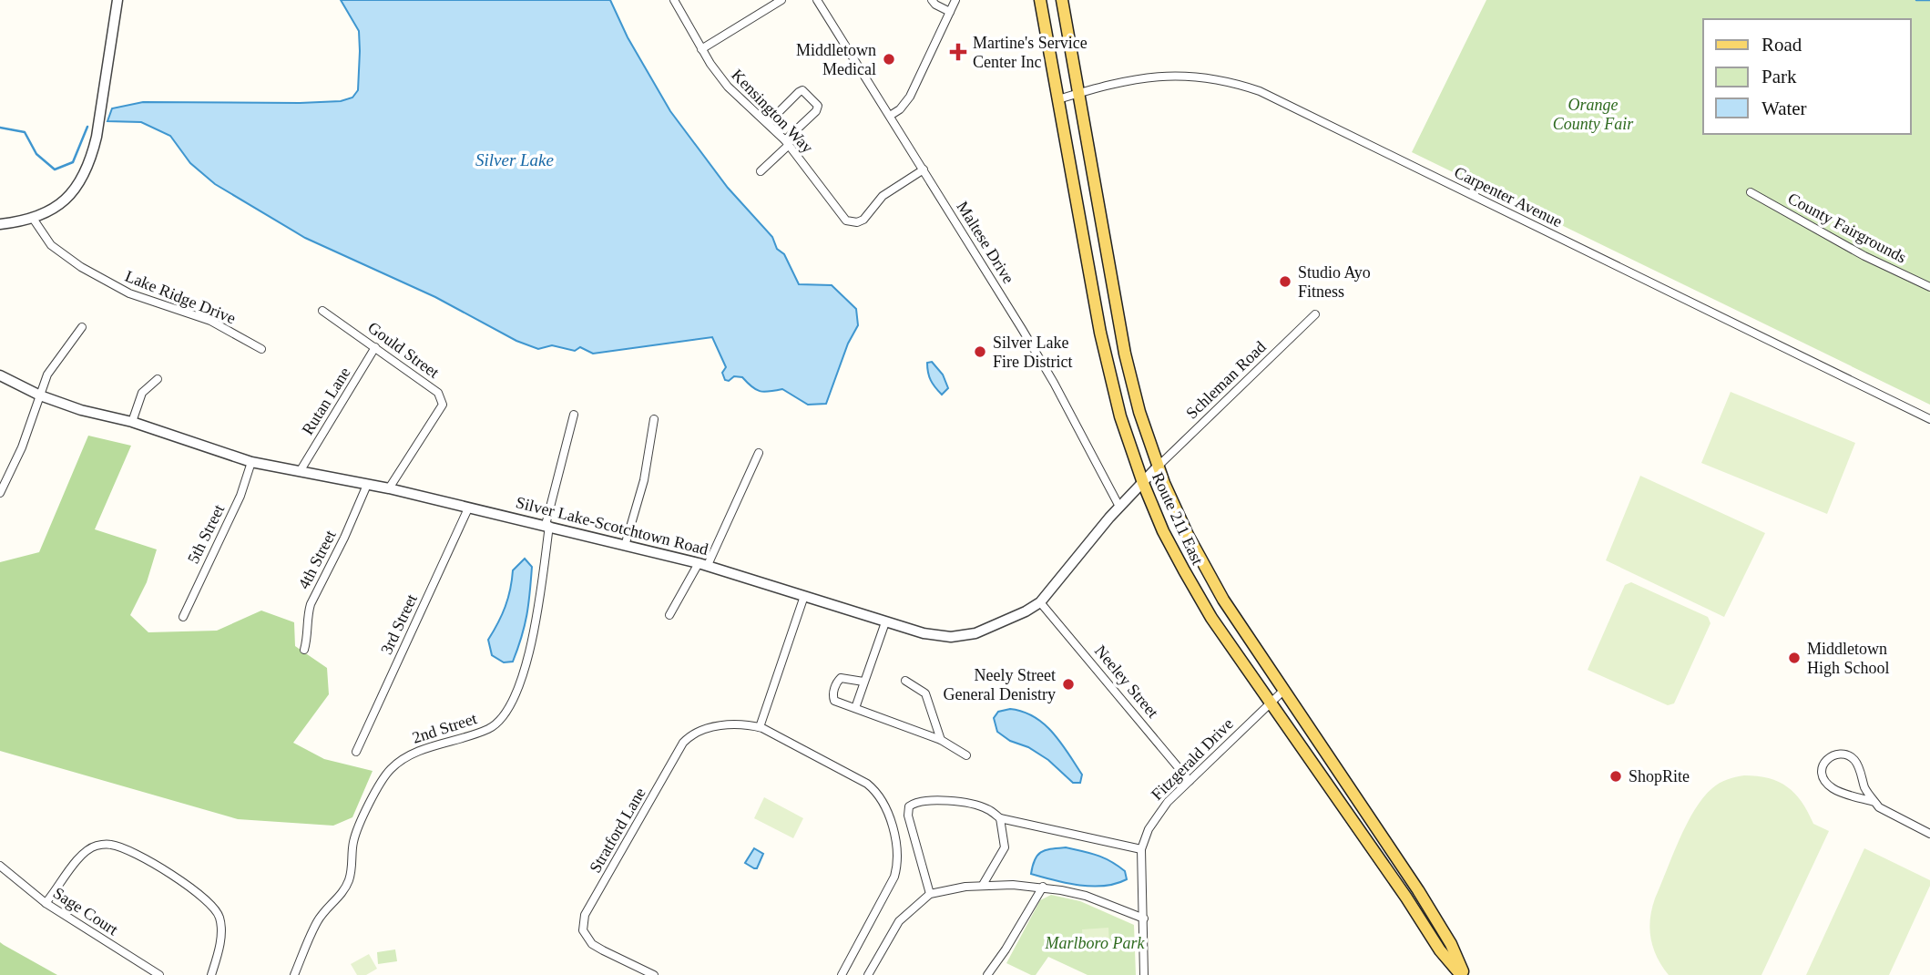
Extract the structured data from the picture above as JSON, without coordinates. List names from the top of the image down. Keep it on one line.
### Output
{"streets":{"main road":["Route 211 East"],"street":["Kensington Way","Carpenter Avenue","County Fairgrounds","Maltese Drive","Lake Ridge Drive","Gould Street","Schleman Road","Rutan Lane","Silver Lake-Scotchtown Road","5th Street","4th Street","3rd Street","Neeley Street","2nd Street","Fitzgerald Drive","Stratford Lane","Sage Court"]},"crossings":[["Kensington Way","Maltese Drive"],["Carpenter Avenue","Route 211 East"],["Maltese Drive","Silver Lake-Scotchtown Road"],["Gould Street","Rutan Lane"],["Gould Street","Silver Lake-Scotchtown Road"],["Schleman Road","Route 211 East"],["Schleman Road","Silver Lake-Scotchtown Road"],["Rutan Lane","Silver Lake-Scotchtown Road"],["Route 211 East","Silver Lake-Scotchtown Road"],["Route 211 East","Fitzgerald Drive"],["Silver Lake-Scotchtown Road","5th Street"],["Silver Lake-Scotchtown Road","4th Street"],["Silver Lake-Scotchtown Road","3rd Street"],["Silver Lake-Scotchtown Road","Neeley Street"],["Silver Lake-Scotchtown Road","2nd Street"],["Neeley Street","Fitzgerald Drive"]],"water":["Silver Lake"],"parks":["Orange County Fair","Marlboro Park"],"places":{"health":["Martine's Service Center Inc"],"other":["Middletown Medical","Studio Ayo Fitness","Silver Lake Fire District","Middletown High School","Neely Street General Denistry","ShopRite"]},"legend":["Road","Park","Water"]}
